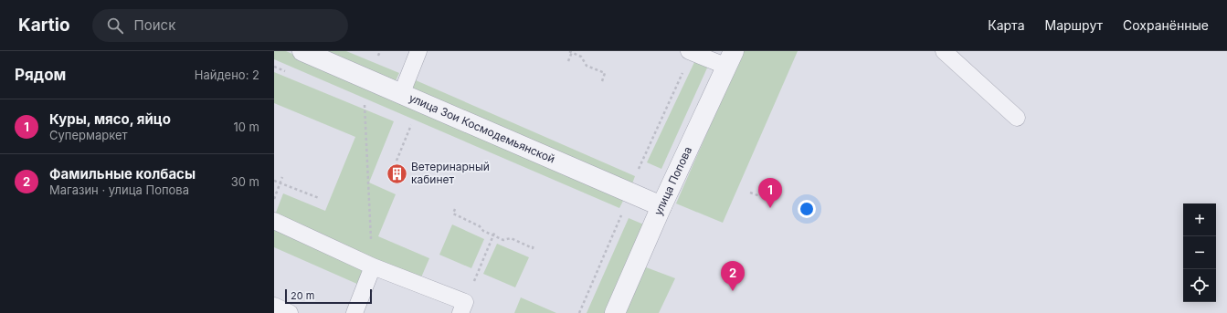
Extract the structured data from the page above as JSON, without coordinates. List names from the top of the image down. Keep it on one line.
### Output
{"streets":{"street":["улица Зои Космодемьянской","улица Попова"]},"crossings":[["улица Зои Космодемьянской","улица Попова"]],"places":{"building":["Ветеринарный кабинет"]},"scale_bar":"20 m","page":{"header":"Kartio","search":"Поиск","nav":["Карта","Маршрут","Сохранённые"],"heading":["Рядом","Найдено: 2"],"list":[{"mark":"1","name":"Куры, мясо, яйцо","note":"Супермаркет","value":"10 m"},{"mark":"2","name":"Фамильные колбасы","note":"Магазин · улица Попова","value":"30 m"}],"pins":["1","2"],"map_buttons":["+","−"],"scale":"20 m"}}
